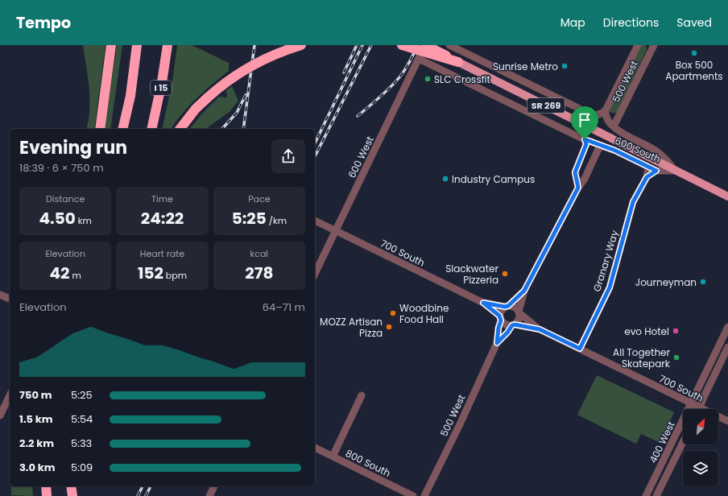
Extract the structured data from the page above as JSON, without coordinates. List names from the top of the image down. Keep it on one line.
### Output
{"streets":{"highway":["I 15"],"main road":["SR 269","600 South"],"street":["500 West","600 West","700 South","Granary Way","400 West","800 South"]},"crossings":[["500 West","600 South"],["500 West","700 South"],["600 South","600 West"],["600 South","Granary Way"],["600 West","700 South"],["700 South","Granary Way"],["700 South","400 West"]],"places":["Box 500 Apartments","Sunrise Metro","SLC Crossfit","Industry Campus","Slackwater Pizzeria","Journeyman","Woodbine Food Hall","MOZZ Artisan Pizza","evo Hotel","All Together Skatepark"],"north":"top right","page":{"header":"Tempo","nav":["Map","Directions","Saved"],"heading":["Evening run","18:39 · 6 × 750 m"],"stats":[["Distance","4.50 km"],["Time","24:22"],["Pace","5:25 /km"],["Elevation","42 m"],["Heart rate","152 bpm"],["kcal","278"]],"chart":["Elevation","64–71 m"],"list":[{"name":"750 m","note":"5:25"},{"name":"1.5 km","note":"5:54"},{"name":"2.2 km","note":"5:33"},{"name":"3.0 km","note":"5:09"}]}}
